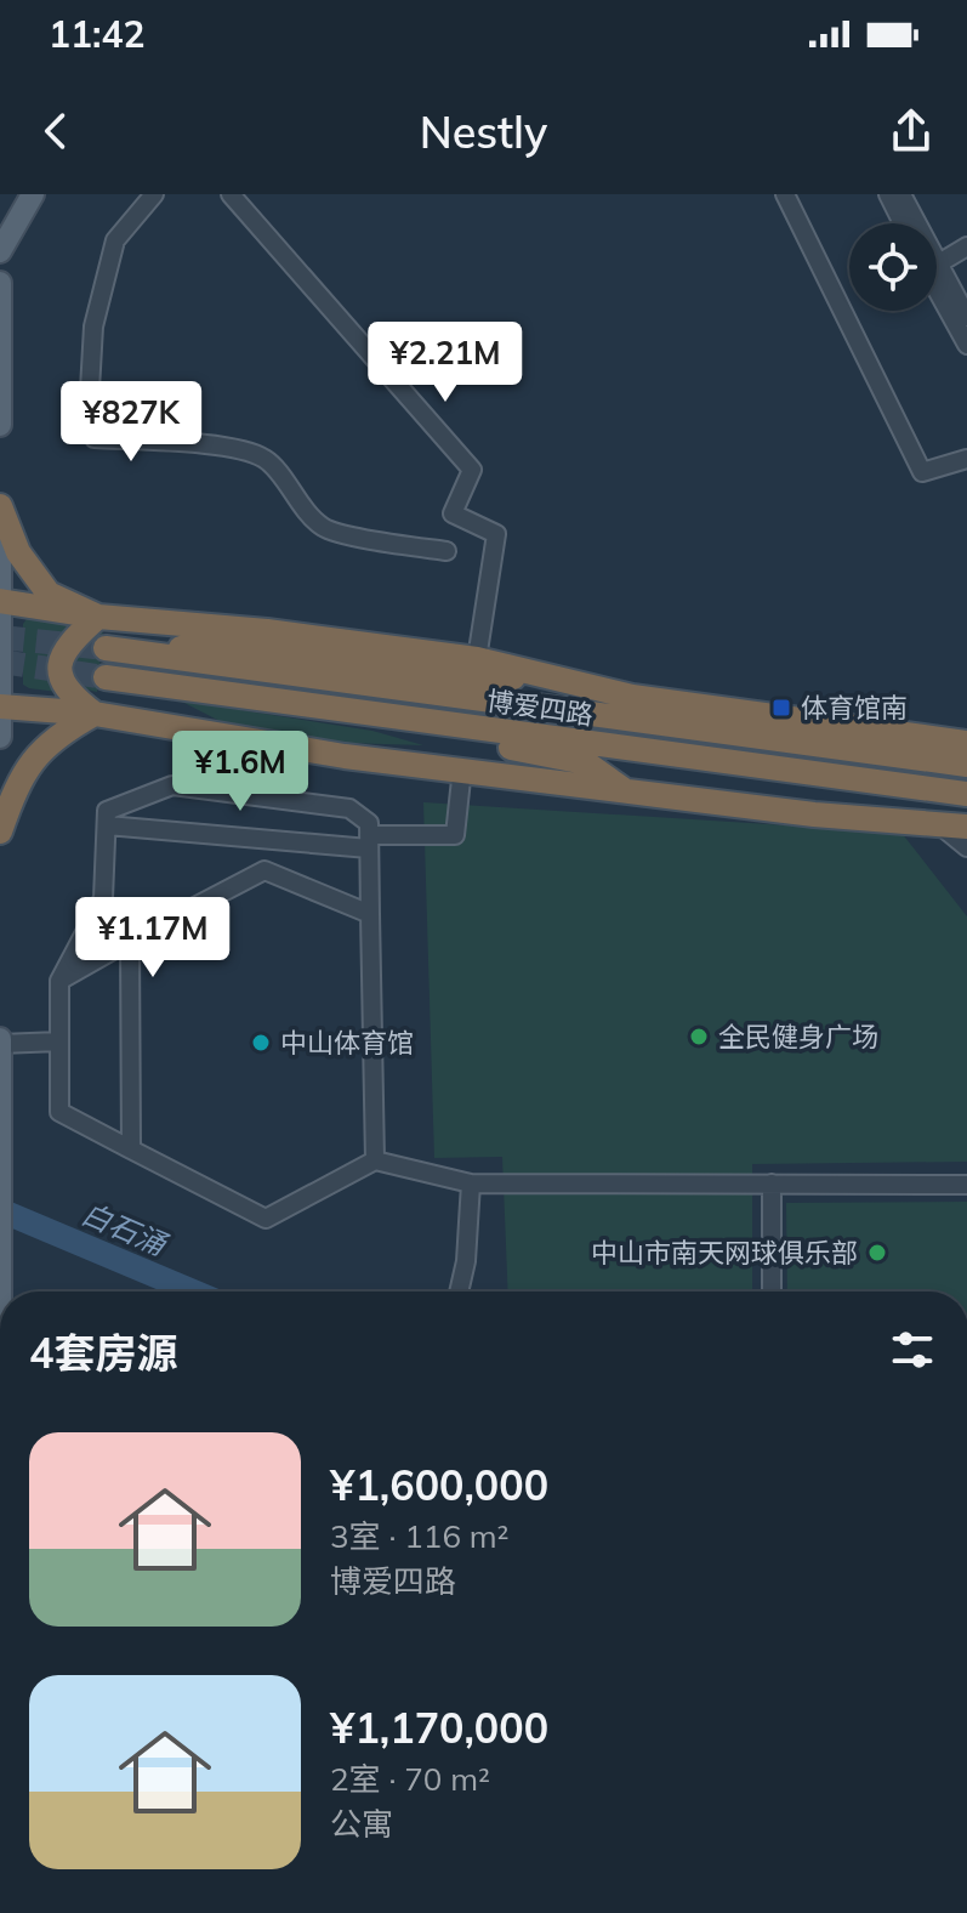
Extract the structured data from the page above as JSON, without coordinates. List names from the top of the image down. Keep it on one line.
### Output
{"streets":{"highway":["博爱四路"]},"water":["白石涌"],"places":{"transit":["体育馆南"],"other":["全民健身广场","中山体育馆","中山市南天网球俱乐部"]},"page":{"status":"11:42","header":"Nestly","price":["¥2.21M","¥827K","¥1.6M","¥1.17M"],"heading":"4套房源","list":[{"name":"¥1,600,000","note":"3室 · 116 m² · 博爱四路"},{"name":"¥1,170,000","note":"2室 · 70 m² · 公寓"}]}}
